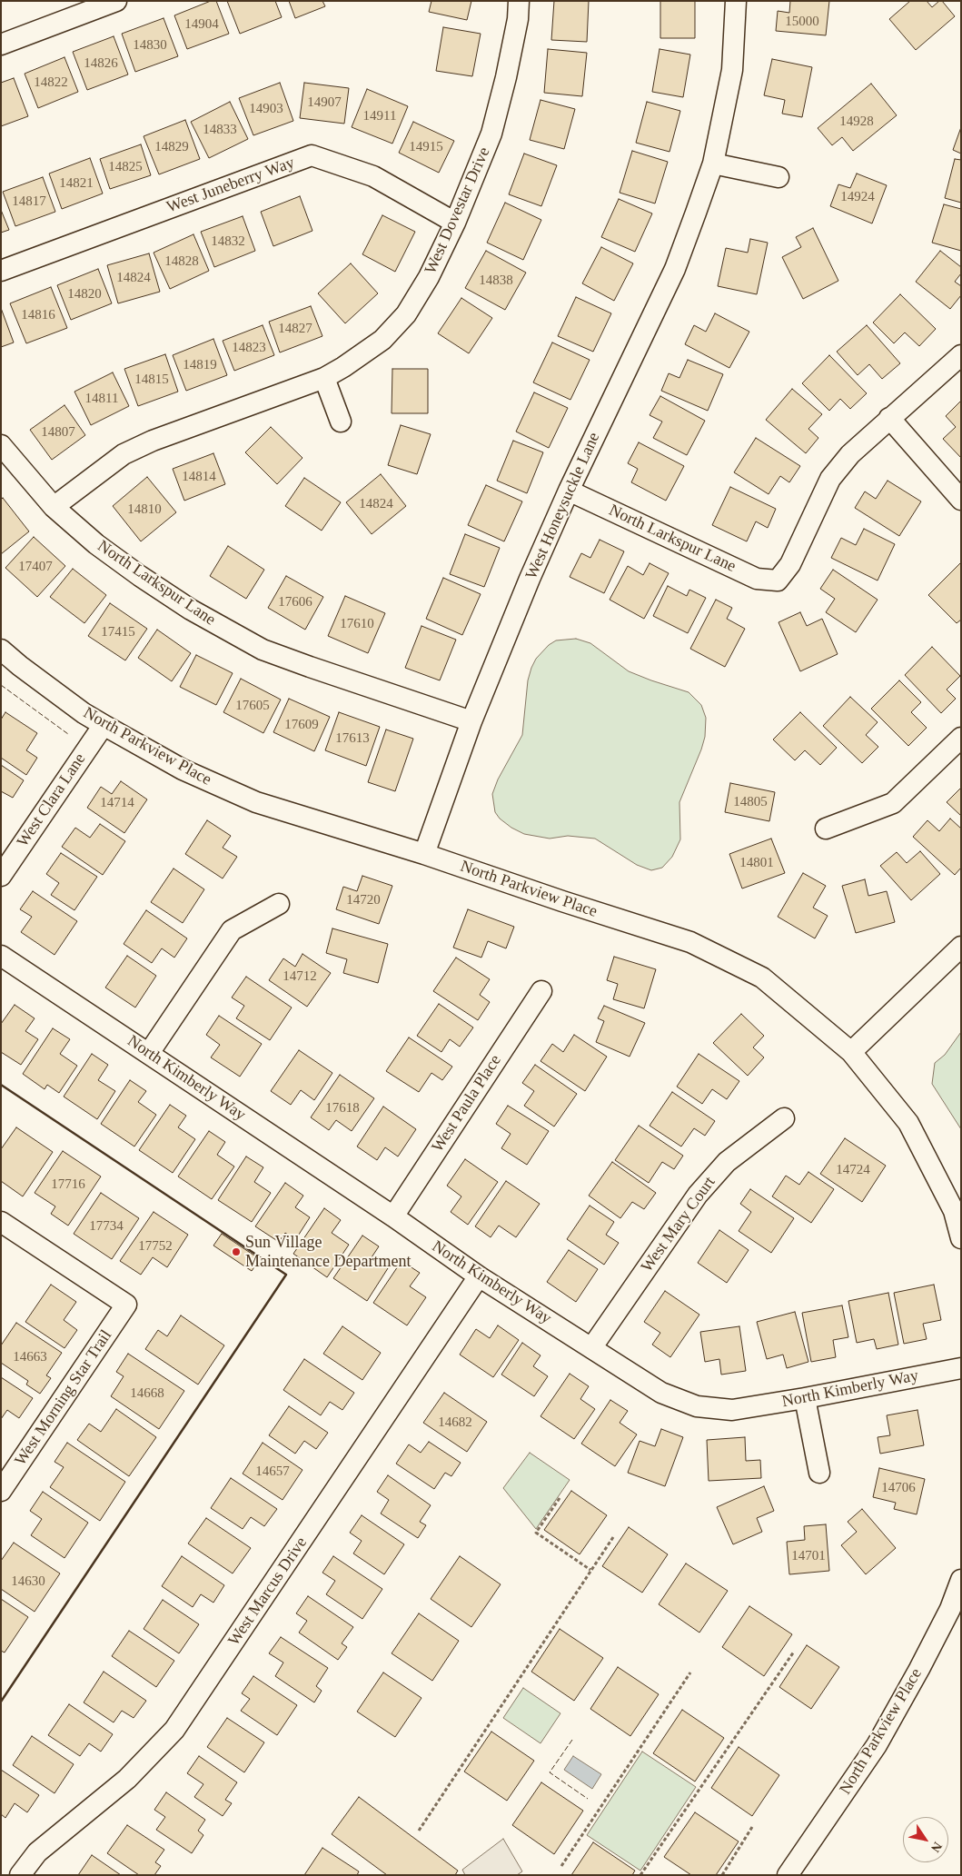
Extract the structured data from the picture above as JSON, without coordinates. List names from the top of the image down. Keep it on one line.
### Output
{"streets":{"street":["West Juneberry Way","West Dovestar Drive","West Honeysuckle Lane","North Larkspur Lane","North Parkview Place","West Clara Lane","North Kimberly Way","West Paula Place","West Mary Court","West Morning Star Trail","West Marcus Drive"]},"crossings":[["West Juneberry Way","West Dovestar Drive"],["West Dovestar Drive","North Larkspur Lane"],["West Honeysuckle Lane","North Larkspur Lane"],["West Honeysuckle Lane","North Parkview Place"],["North Parkview Place","West Clara Lane"],["North Kimberly Way","West Paula Place"],["North Kimberly Way","West Mary Court"],["North Kimberly Way","West Marcus Drive"]],"places":["Sun Village Maintenance Department"],"house_numbers":["15000","14904","14830","14826","14822","14907","14903","14911","14928","14833","14829","14915","14825","14821","14924","14817","14832","14828","14824","14838","14820","14816","14827","14823","14819","14815","14811","14807","14814","14824","14810","17407","17606","17610","17415","17605","17609","17613","14805","14714","14801","14720","14712","17618","14724","17716","17734","17752","14663","14668","14682","14657","14706","14701","14630"],"north":"bottom right"}
